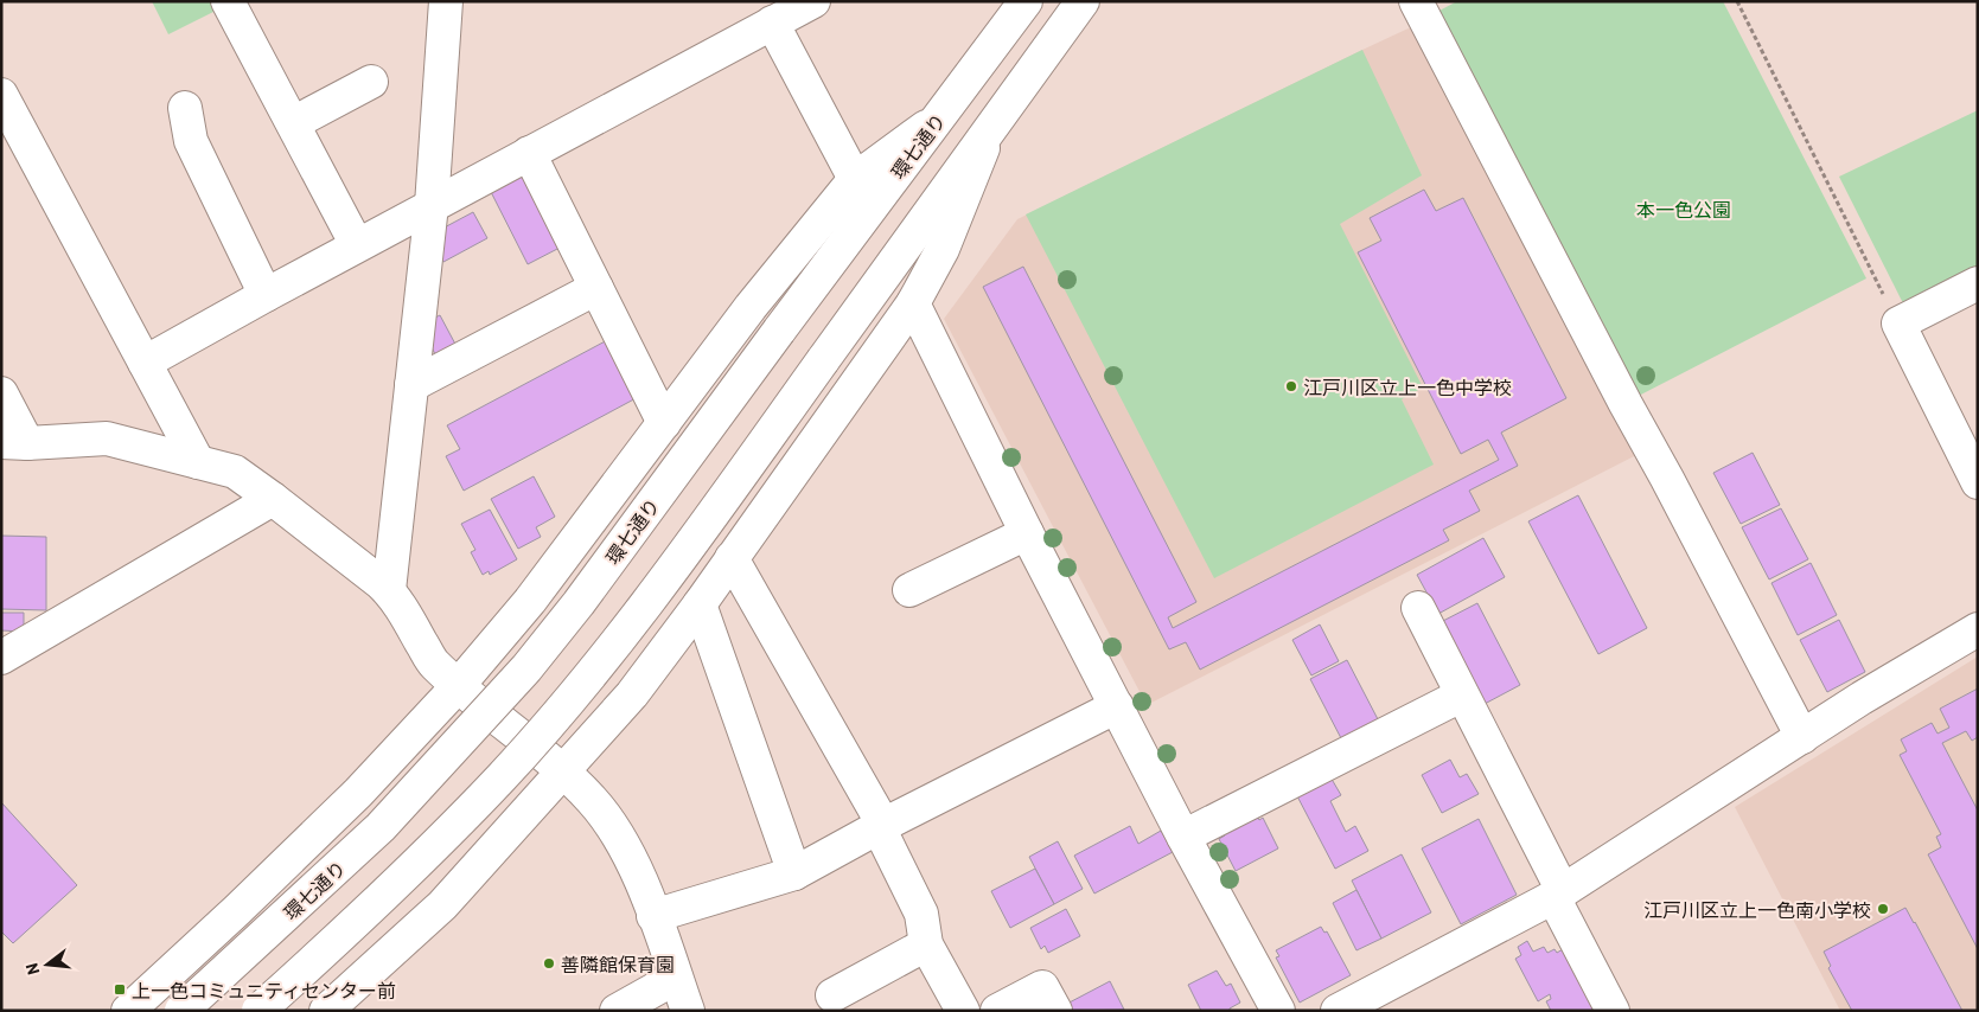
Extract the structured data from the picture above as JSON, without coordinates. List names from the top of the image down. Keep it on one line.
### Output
{"streets":{"street":["環七通り"]},"parks":["本一色公園"],"places":{"other":["江戸川区立上一色中学校","江戸川区立上一色南小学校","善隣館保育園"],"transit":["上一色コミュニティセンター前"]},"north":"left"}
